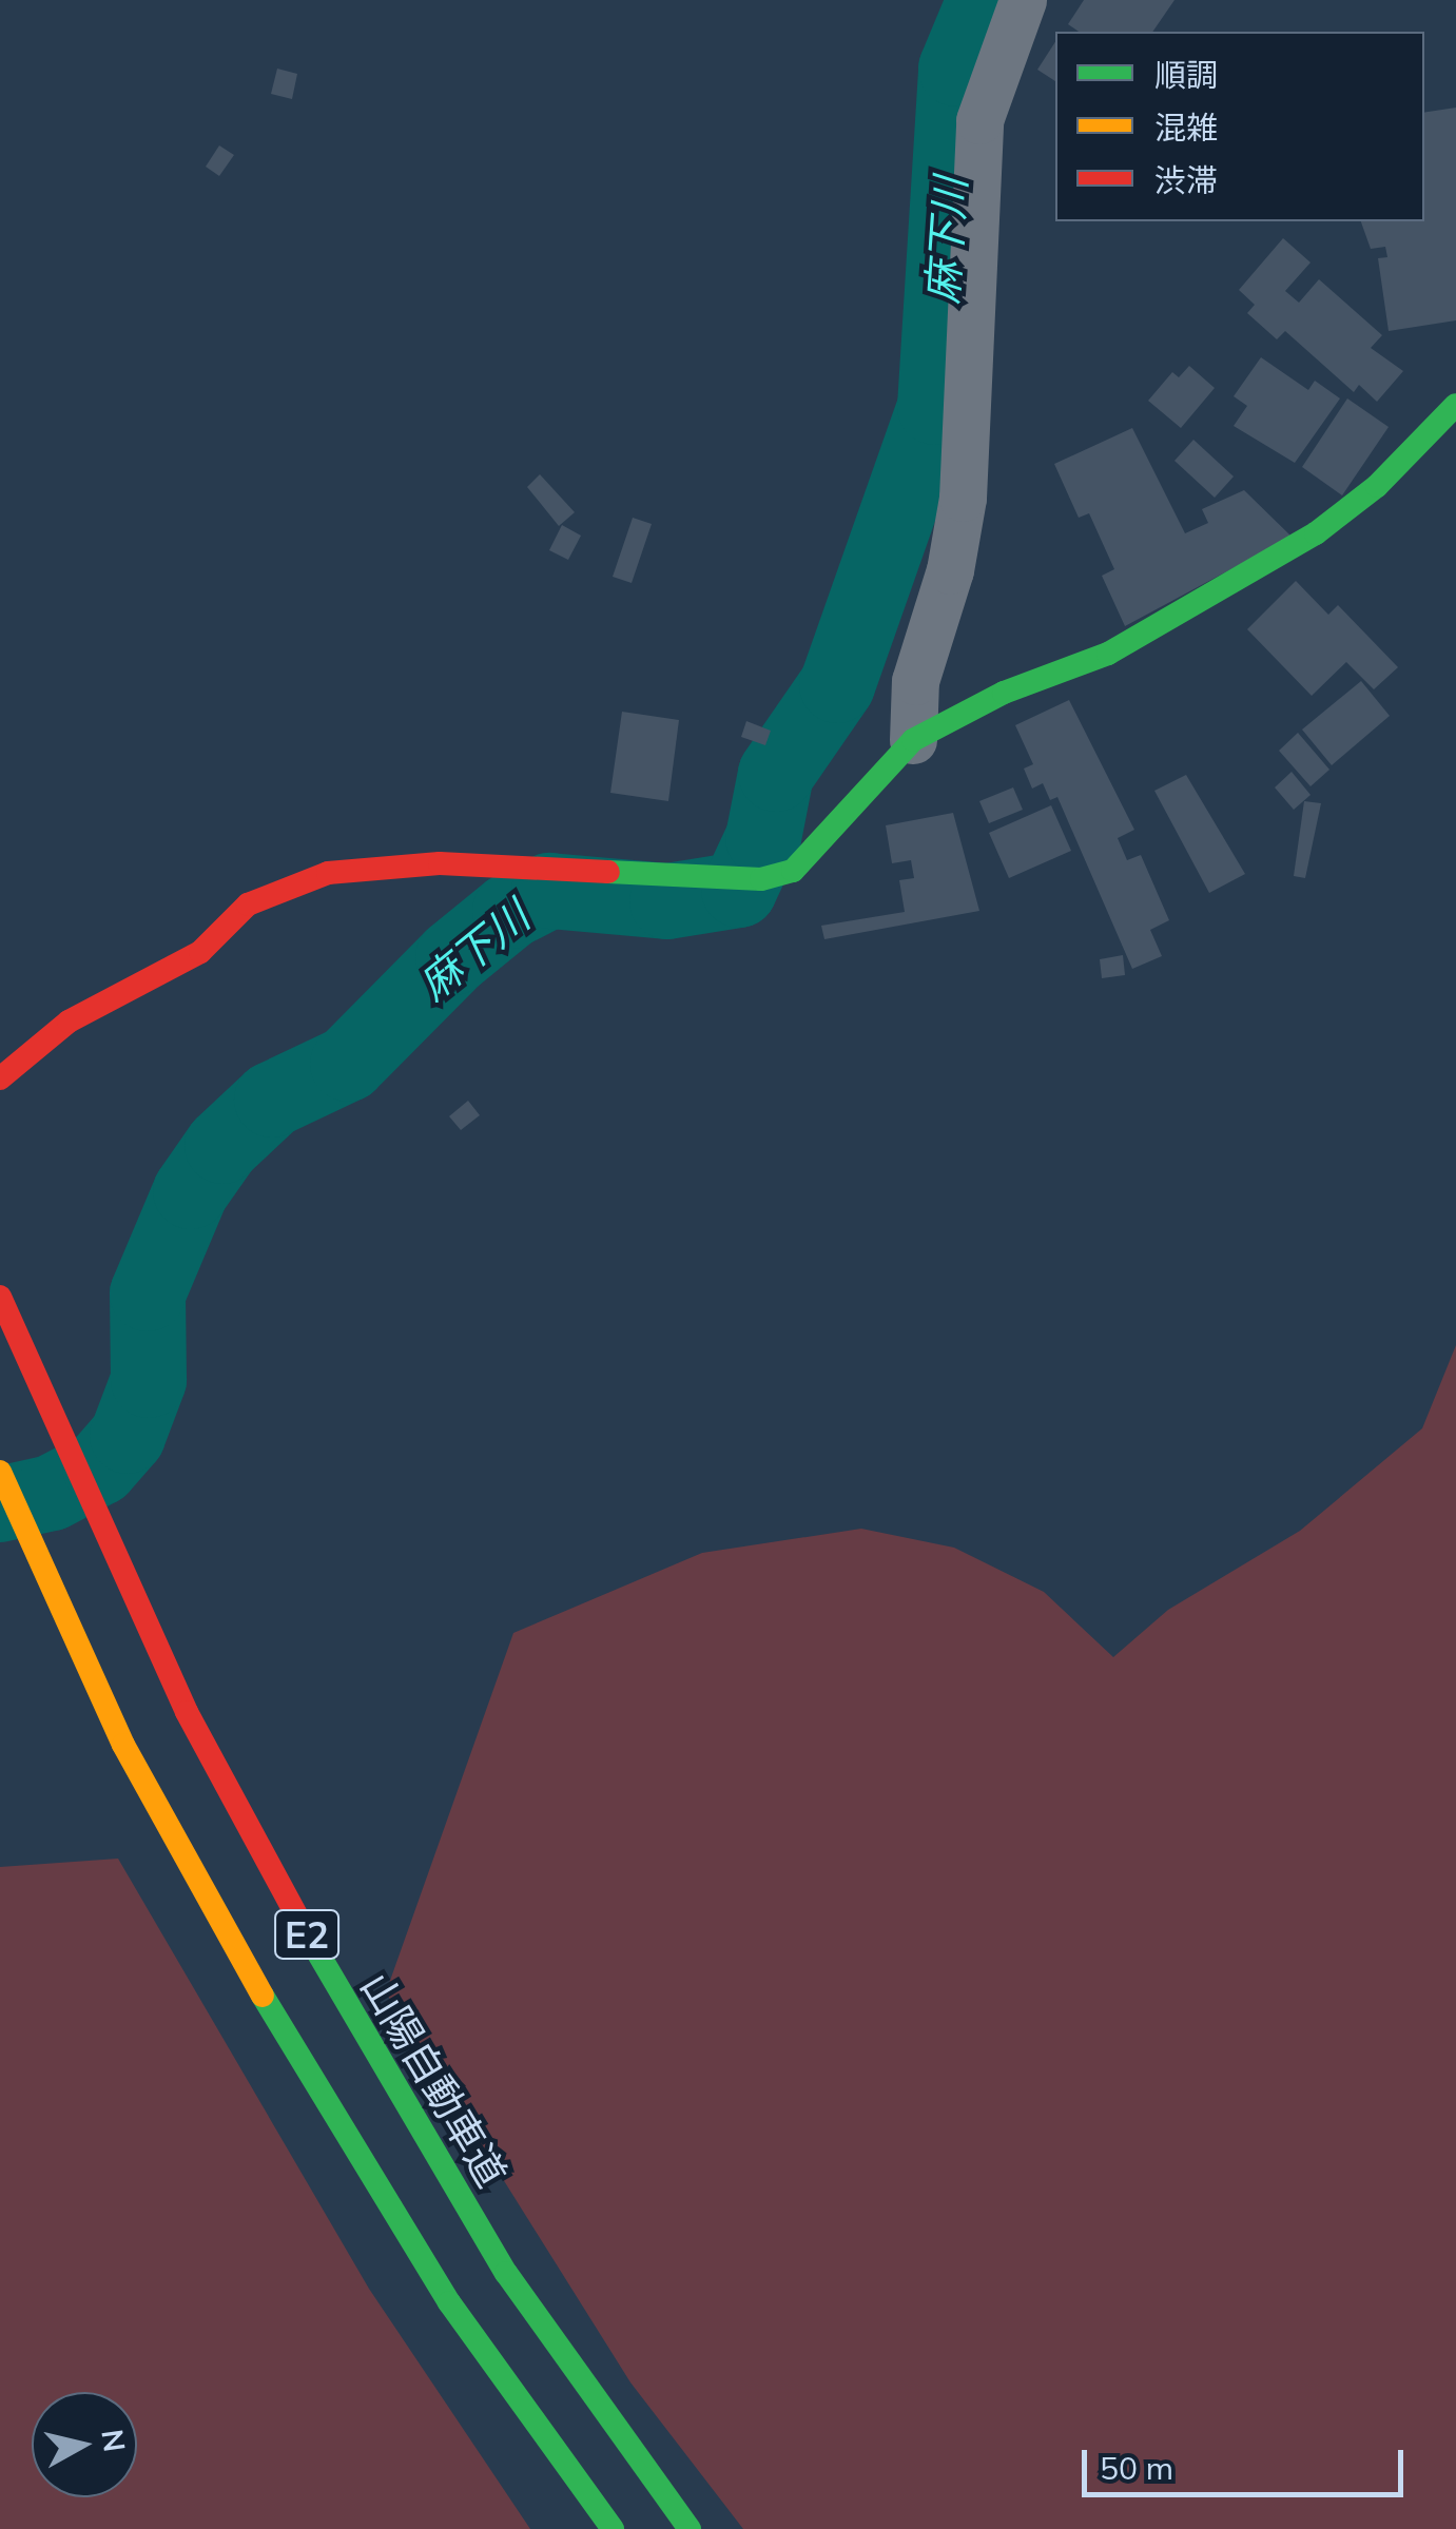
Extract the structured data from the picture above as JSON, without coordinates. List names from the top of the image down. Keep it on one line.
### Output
{"streets":{"main road":["E2","山陽自動車道"]},"water":["麻下川"],"legend":["順調","混雑","渋滞"],"scale_bar":"50 m","north":"right"}
